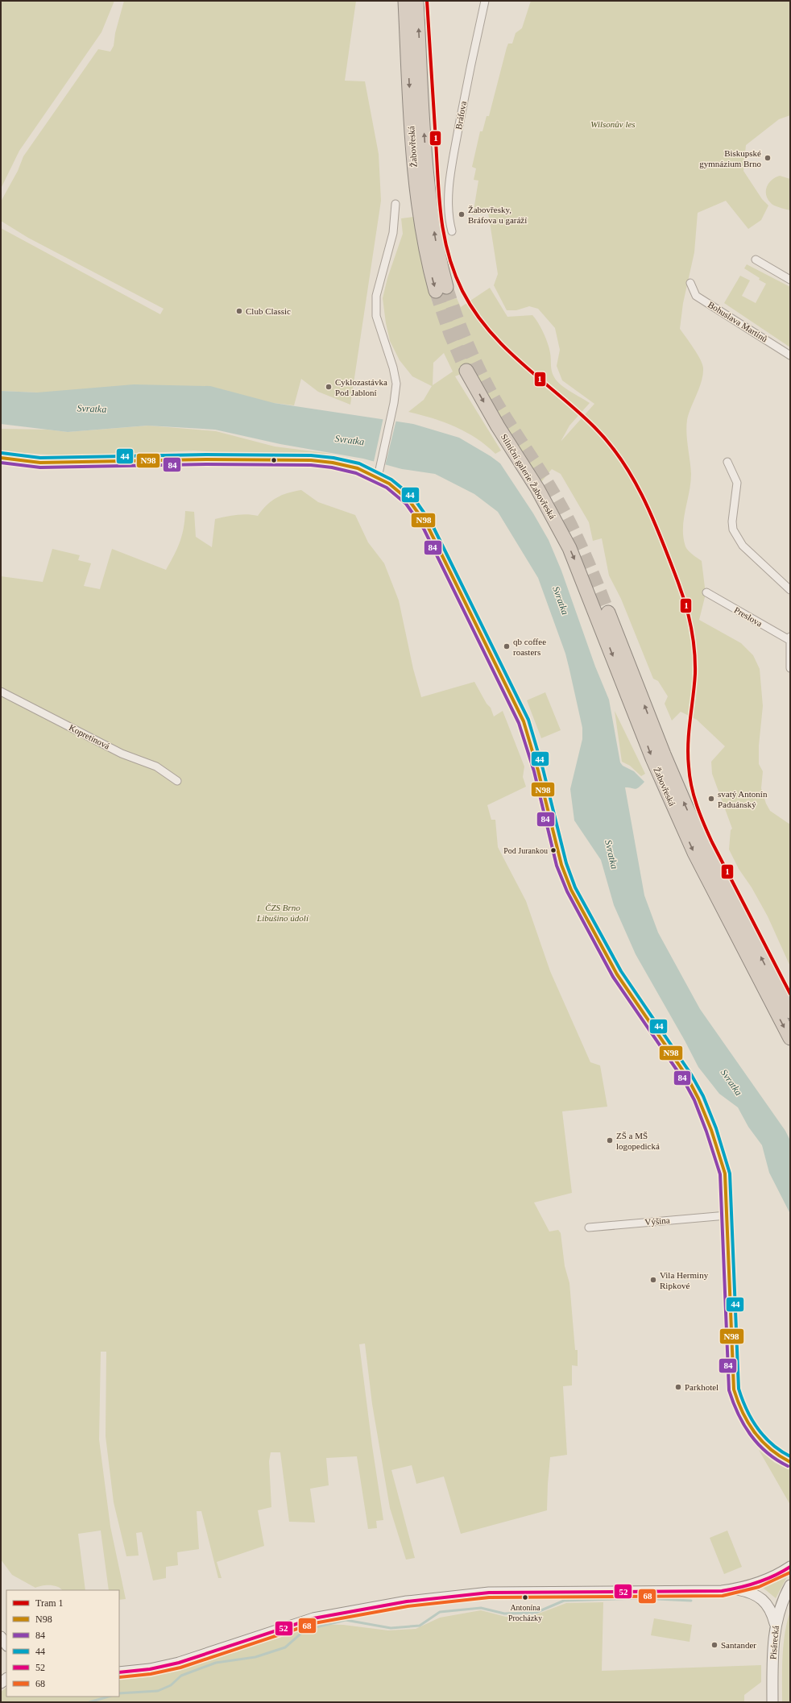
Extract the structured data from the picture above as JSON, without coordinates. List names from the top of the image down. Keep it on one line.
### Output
{"streets":{"highway":["Žabovřeská","Silniční galerie Žabovřeská"],"street":["Bráfova","Bohuslava Martinů","Preslova","Kopretinová","Výšina","Pisárecká"]},"crossings":[["Žabovřeská","Silniční galerie Žabovřeská"]],"one_way":["Silniční galerie Žabovřeská"],"water":["Svratka"],"parks":["Wilsonův les","ČZS Brno Libušino údolí"],"places":["Biskupské gymnázium Brno","Žabovřesky, Bráfova u garáží","Club Classic","Cyklozastávka Pod Jabloní","qb coffee roasters","svatý Antonín Paduánský","Pod Jurankou","ZŠ a MŠ logopedická","Vila Herminy Ripkové","Parkhotel","Antonína Procházky","Santander"],"lines":["tram line 1","transit line 44","transit line N98","transit line 84","transit line 52","transit line 68"],"legend":["Tram 1","N98","84","44","52","68"]}
